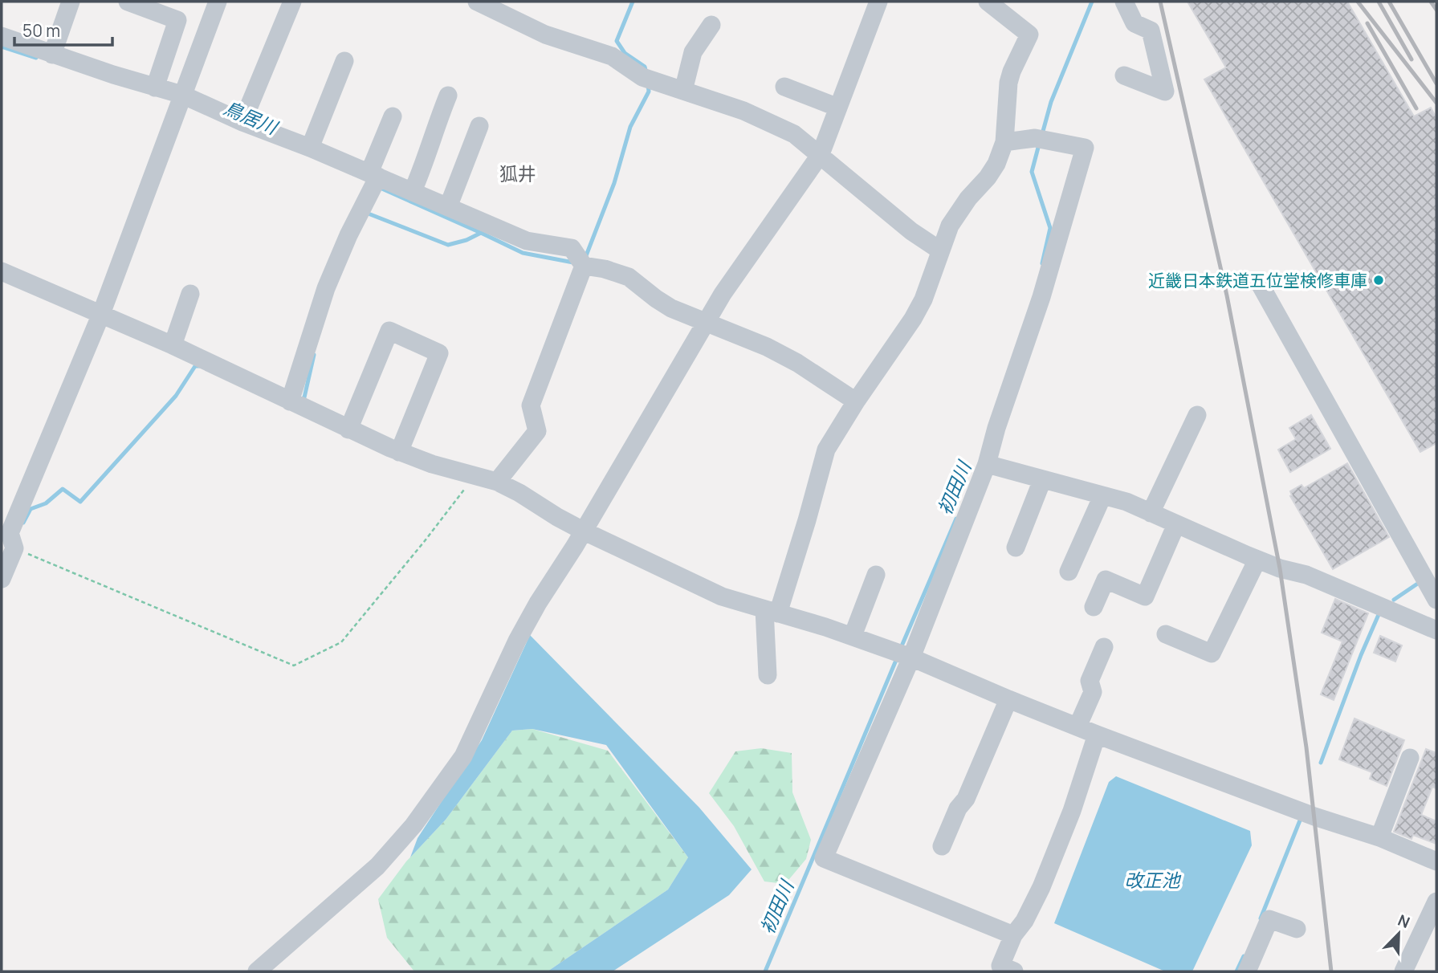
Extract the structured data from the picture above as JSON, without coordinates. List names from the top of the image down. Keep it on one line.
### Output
{"districts":["狐井"],"water":["鳥居川","初田川","改正池"],"places":["近畿日本鉄道五位堂検修車庫"],"scale_bar":"50 m","north":"top right"}
